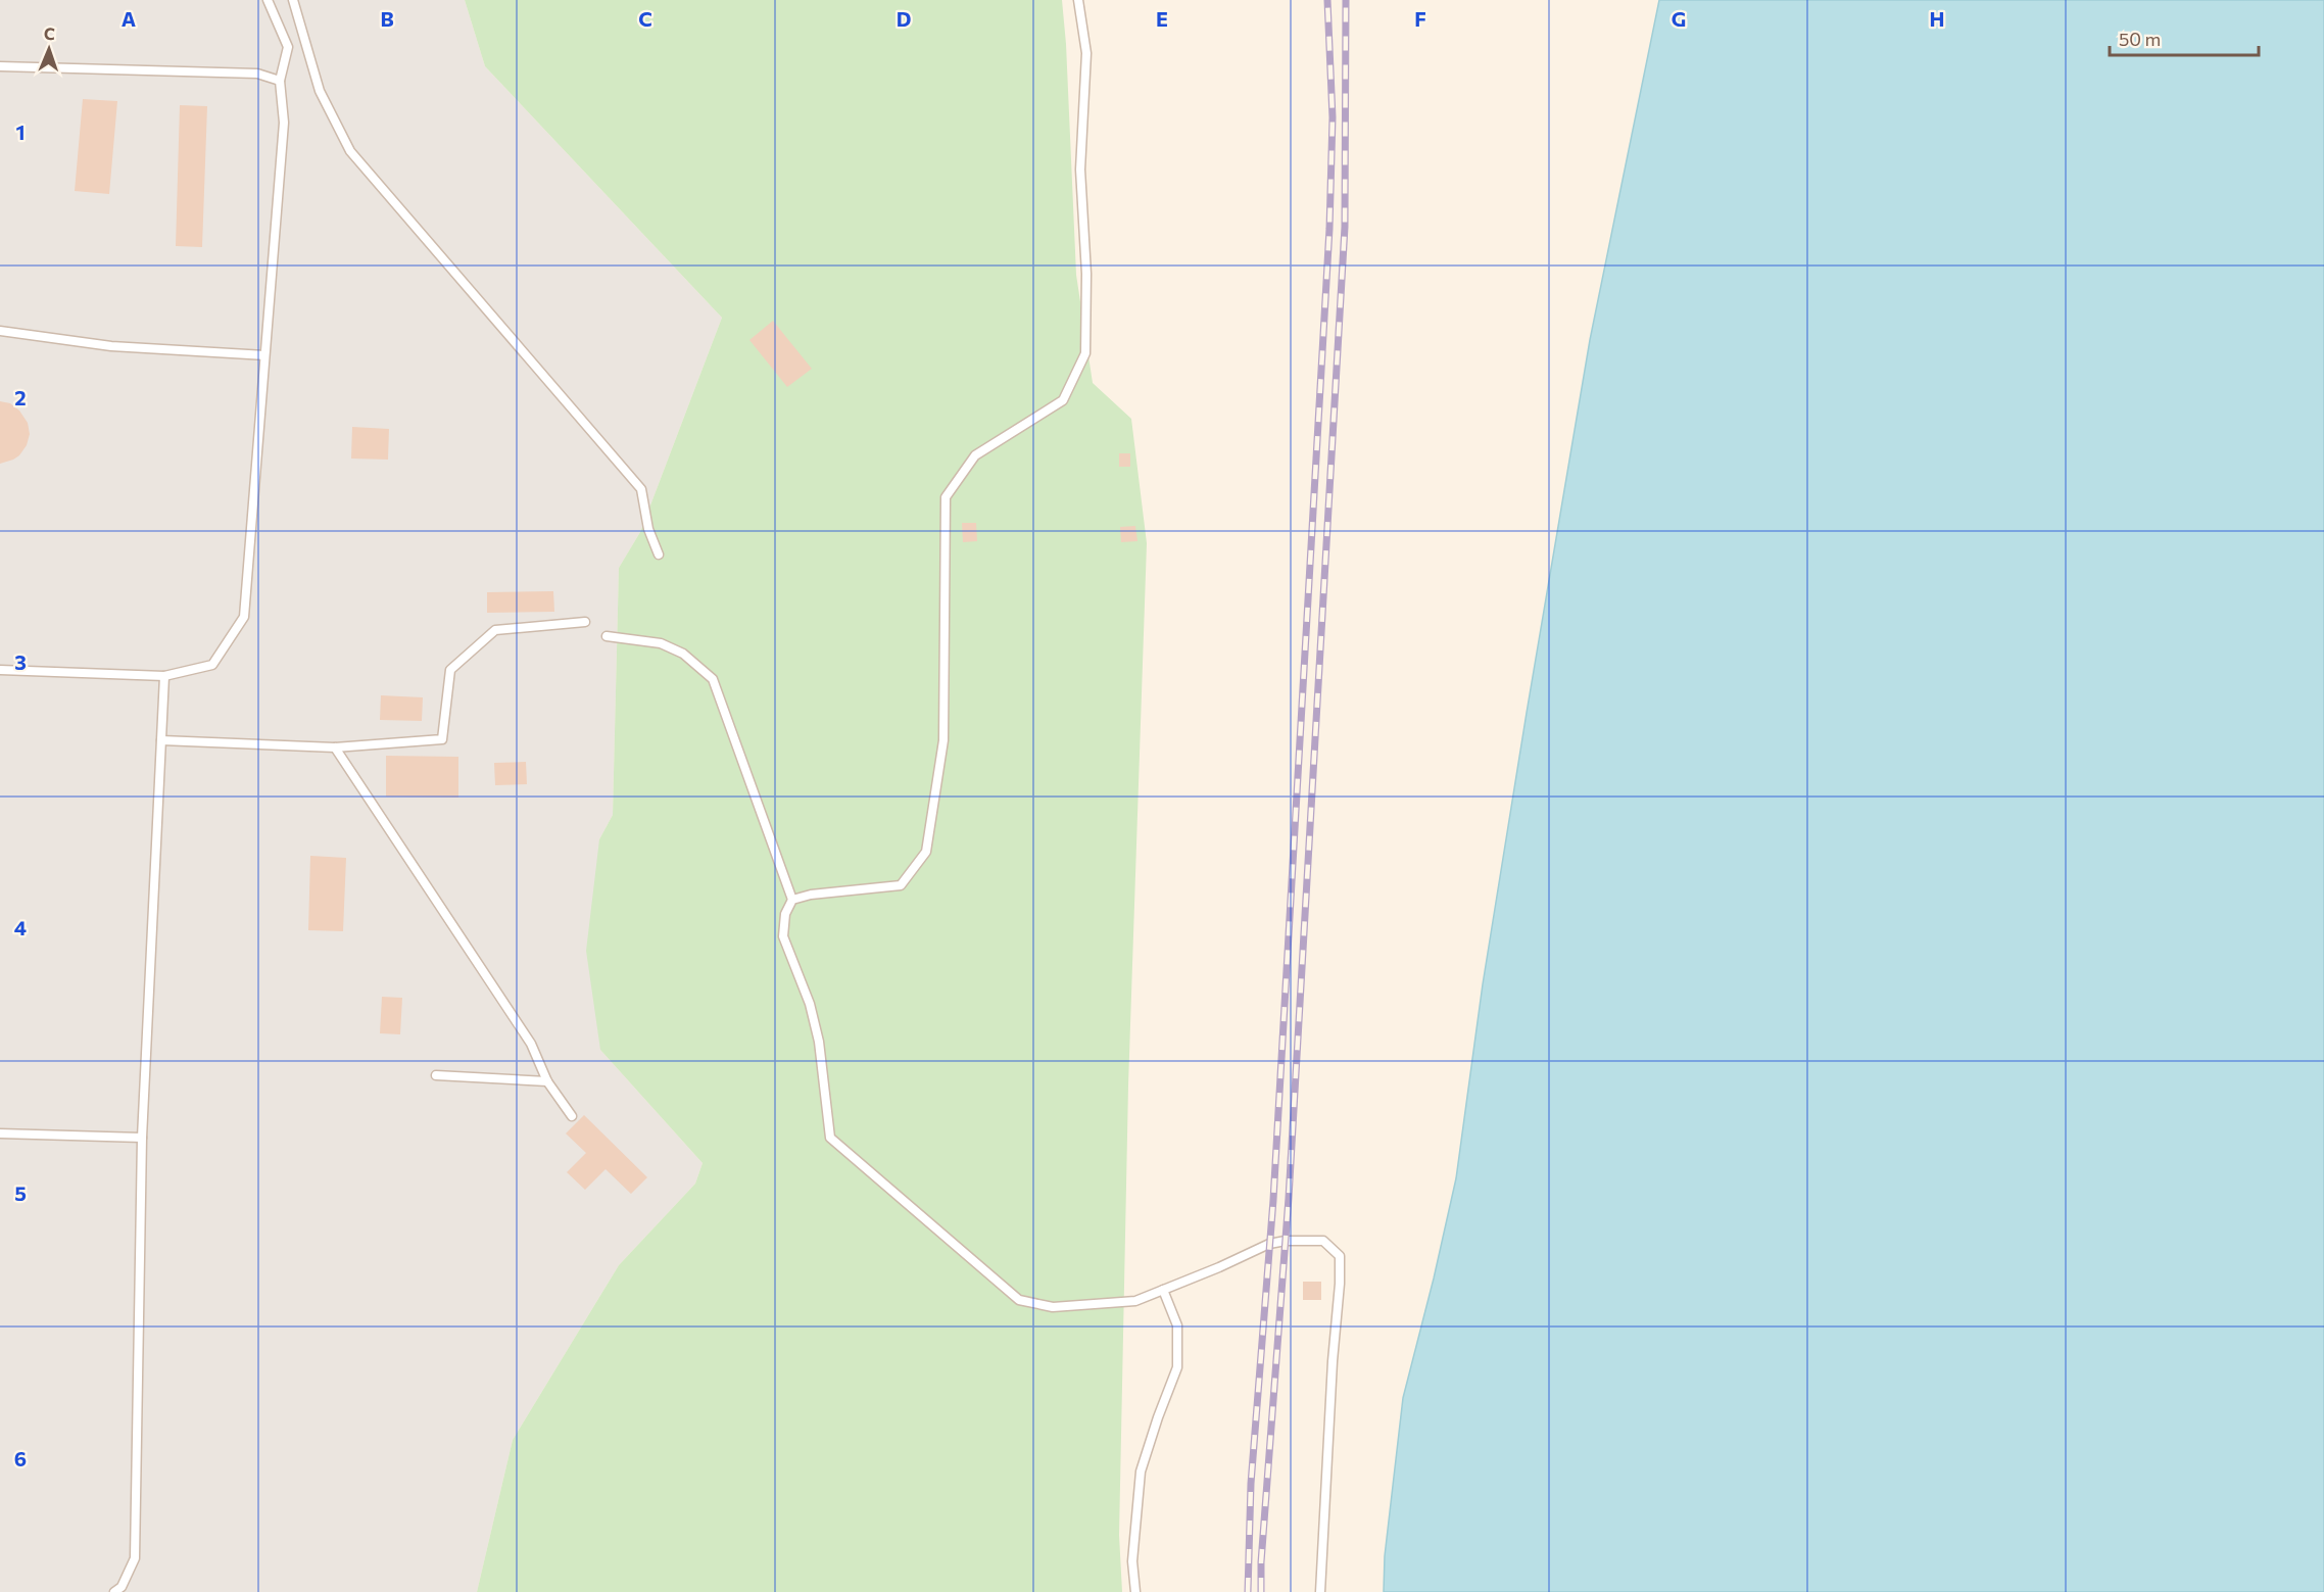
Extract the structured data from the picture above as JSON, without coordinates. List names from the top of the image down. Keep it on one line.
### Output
{"scale_bar":"50 m","north":"top","grid":{"columns":["A","B","C","D","E","F","G","H"],"rows":["1","2","3","4","5","6"]}}
